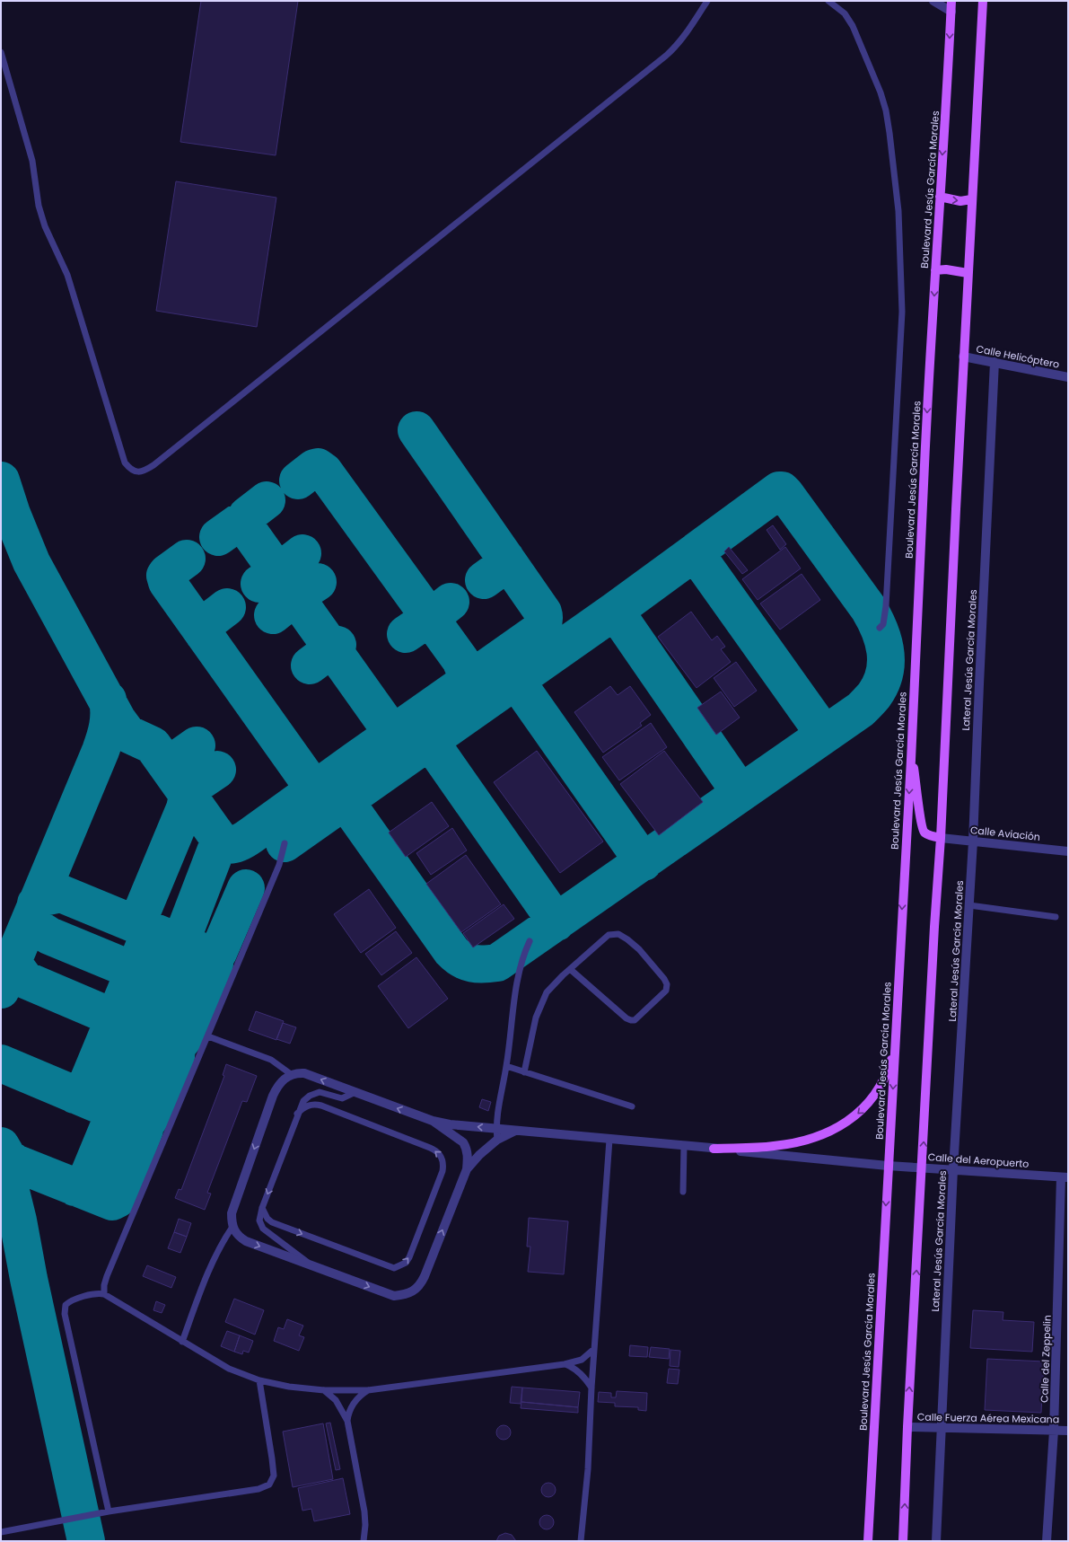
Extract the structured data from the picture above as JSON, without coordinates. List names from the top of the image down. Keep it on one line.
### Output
{"streets":{"main road":["Boulevard Jesús García Morales"],"street":["Calle Helicóptero","Lateral Jesús García Morales","Calle Aviación","Calle del Aeropuerto","Calle del Zeppelin","Calle Fuerza Aérea Mexicana"]},"crossings":[["Boulevard Jesús García Morales","Calle del Aeropuerto"],["Calle Helicóptero","Lateral Jesús García Morales"],["Lateral Jesús García Morales","Calle Aviación"],["Lateral Jesús García Morales","Calle del Aeropuerto"],["Lateral Jesús García Morales","Calle Fuerza Aérea Mexicana"],["Calle del Aeropuerto","Calle del Zeppelin"],["Calle del Zeppelin","Calle Fuerza Aérea Mexicana"]]}
